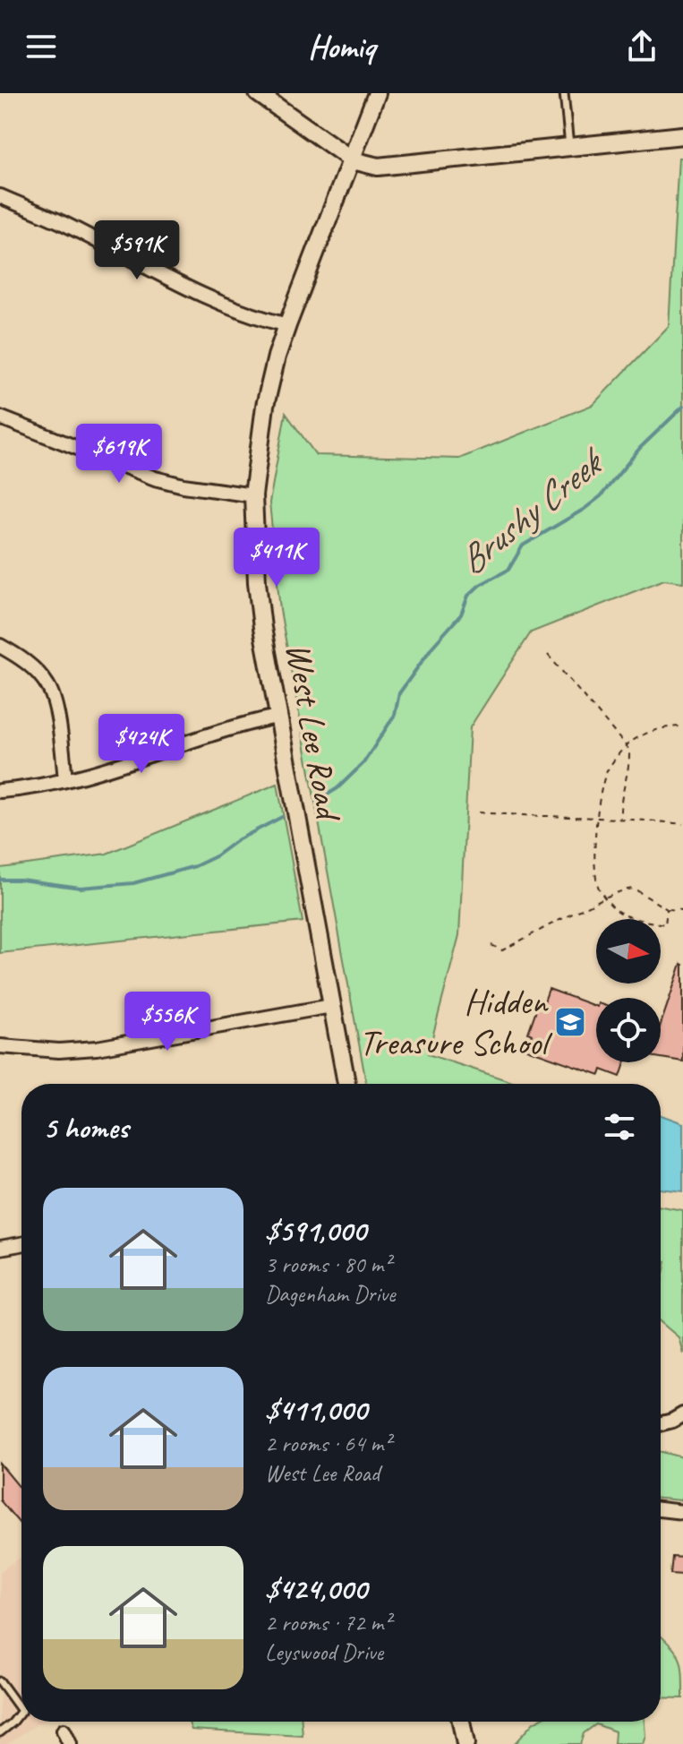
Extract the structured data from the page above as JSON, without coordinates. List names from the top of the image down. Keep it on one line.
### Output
{"streets":{"street":["West Lee Road"]},"water":["Brushy Creek"],"places":{"school or university":["Hidden Treasure School"]},"north":"right","page":{"header":"Homiq","price":["$591K","$619K","$411K","$424K","$556K"],"heading":"5 homes","list":[{"name":"$591,000","note":"3 rooms · 80 m² · Dagenham Drive"},{"name":"$411,000","note":"2 rooms · 64 m² · West Lee Road"},{"name":"$424,000","note":"2 rooms · 72 m² · Leyswood Drive"}]}}
